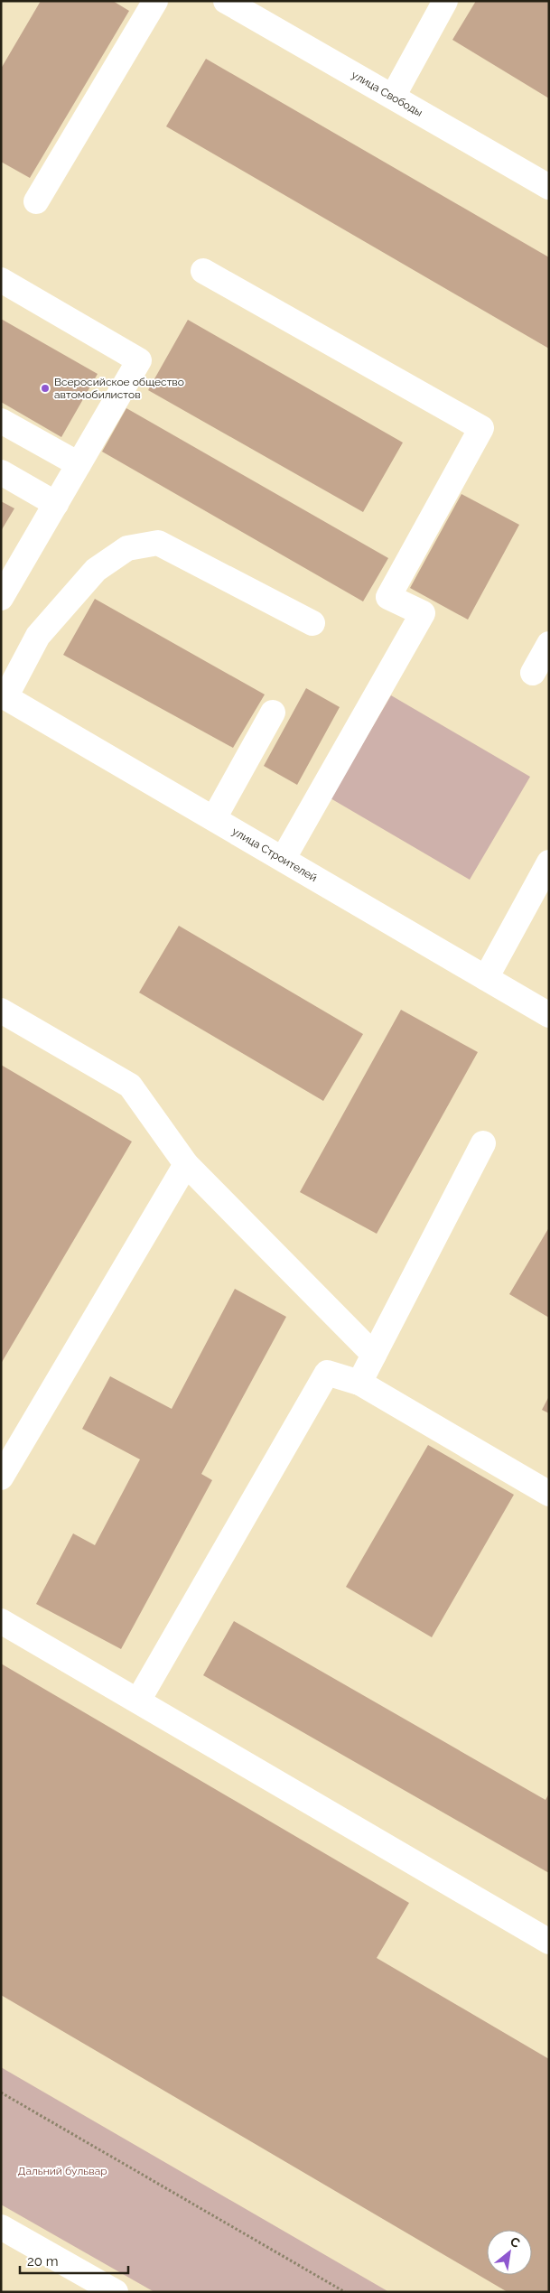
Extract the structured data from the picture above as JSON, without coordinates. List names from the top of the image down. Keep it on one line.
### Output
{"streets":{"street":["улица Свободы","улица Строителей"]},"parks":["Дальний бульвар"],"places":["Всеросийское общество автомобилистов"],"scale_bar":"20 m","north":"top right"}
